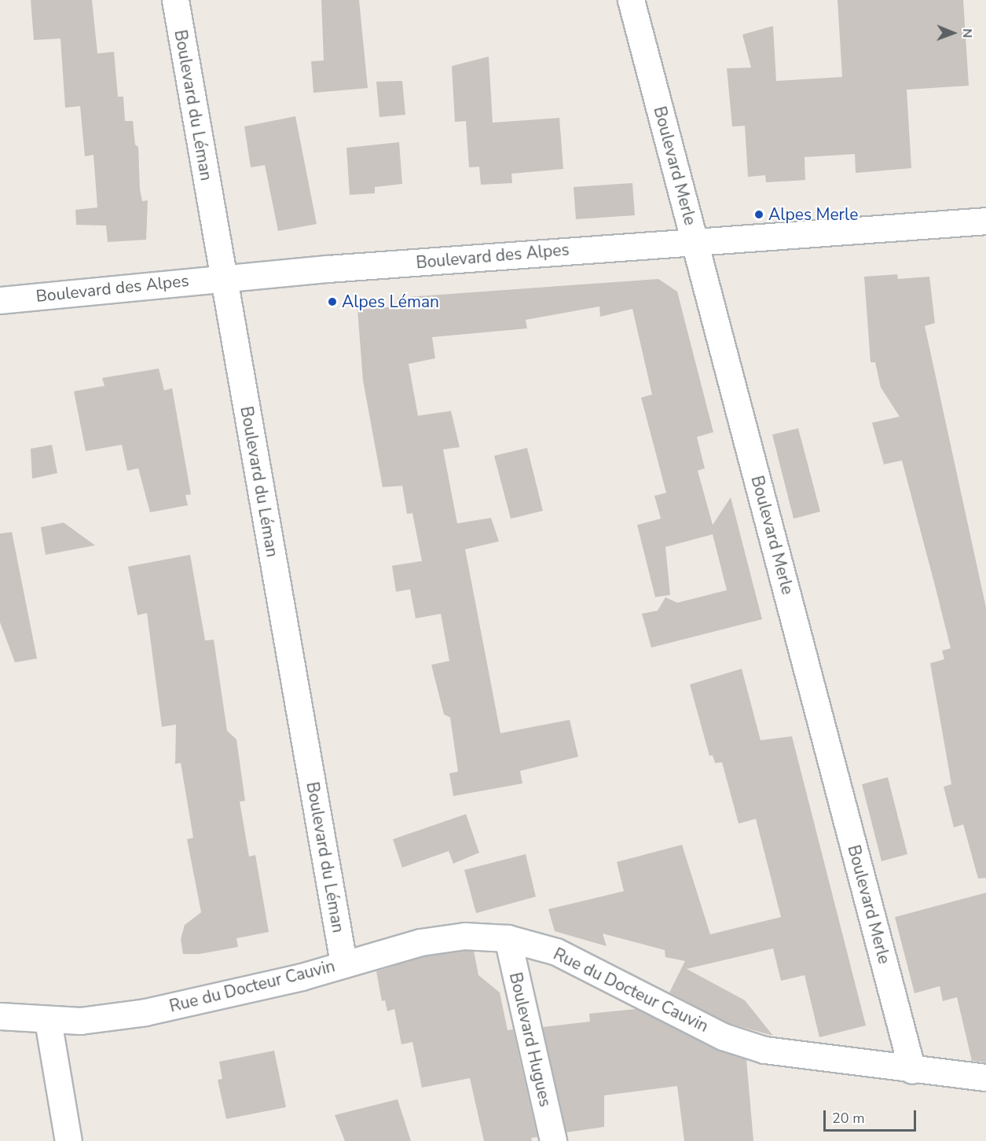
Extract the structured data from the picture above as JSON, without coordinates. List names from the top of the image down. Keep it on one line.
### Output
{"streets":{"street":["Boulevard du Léman","Boulevard Merle","Boulevard des Alpes","Rue du Docteur Cauvin","Boulevard Hugues"]},"crossings":[["Boulevard du Léman","Boulevard des Alpes"],["Boulevard du Léman","Rue du Docteur Cauvin"],["Boulevard Merle","Boulevard des Alpes"],["Boulevard Merle","Rue du Docteur Cauvin"],["Rue du Docteur Cauvin","Boulevard Hugues"]],"places":["Alpes Merle","Alpes Léman"],"scale_bar":"20 m","north":"right"}
